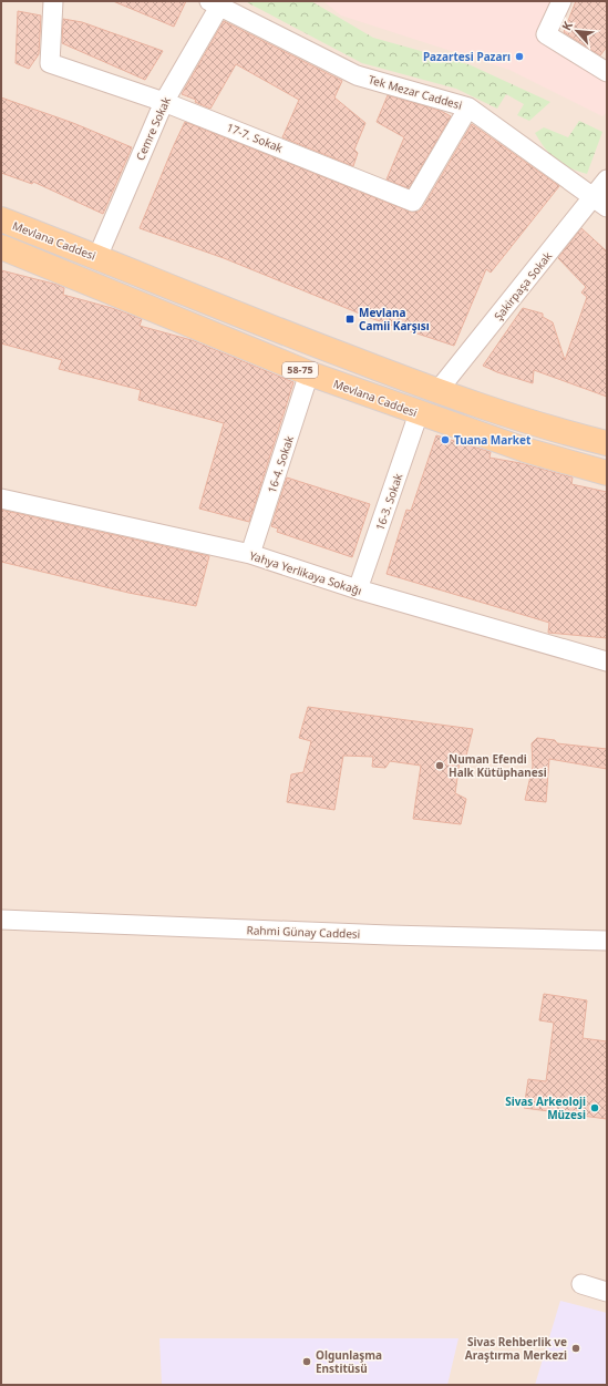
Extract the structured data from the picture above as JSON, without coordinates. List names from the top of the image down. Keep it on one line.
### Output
{"streets":{"main road":["Mevlana Caddesi","58-75"],"street":["Tek Mezar Caddesi","Cemre Sokak","17-7. Sokak","Şakirpaşa Sokak","16-4. Sokak","16-3. Sokak","Yahya Yerlikaya Sokağı","Rahmi Günay Caddesi"]},"crossings":[["Tek Mezar Caddesi","Cemre Sokak"],["Tek Mezar Caddesi","17-7. Sokak"],["Tek Mezar Caddesi","Şakirpaşa Sokak"],["Cemre Sokak","17-7. Sokak"],["Cemre Sokak","Mevlana Caddesi"],["Mevlana Caddesi","Şakirpaşa Sokak"],["Mevlana Caddesi","16-4. Sokak"],["Mevlana Caddesi","16-3. Sokak"],["16-4. Sokak","Yahya Yerlikaya Sokağı"],["16-3. Sokak","Yahya Yerlikaya Sokağı"]],"places":{"other":["Pazartesi Pazarı","Tuana Market","Numan Efendi Halk Kütüphanesi","Sivas Arkeoloji Müzesi","Sivas Rehberlik ve Araştırma Merkezi","Olgunlaşma Enstitüsü"],"transit":["Mevlana Camii Karşısı"]},"north":"top left"}
